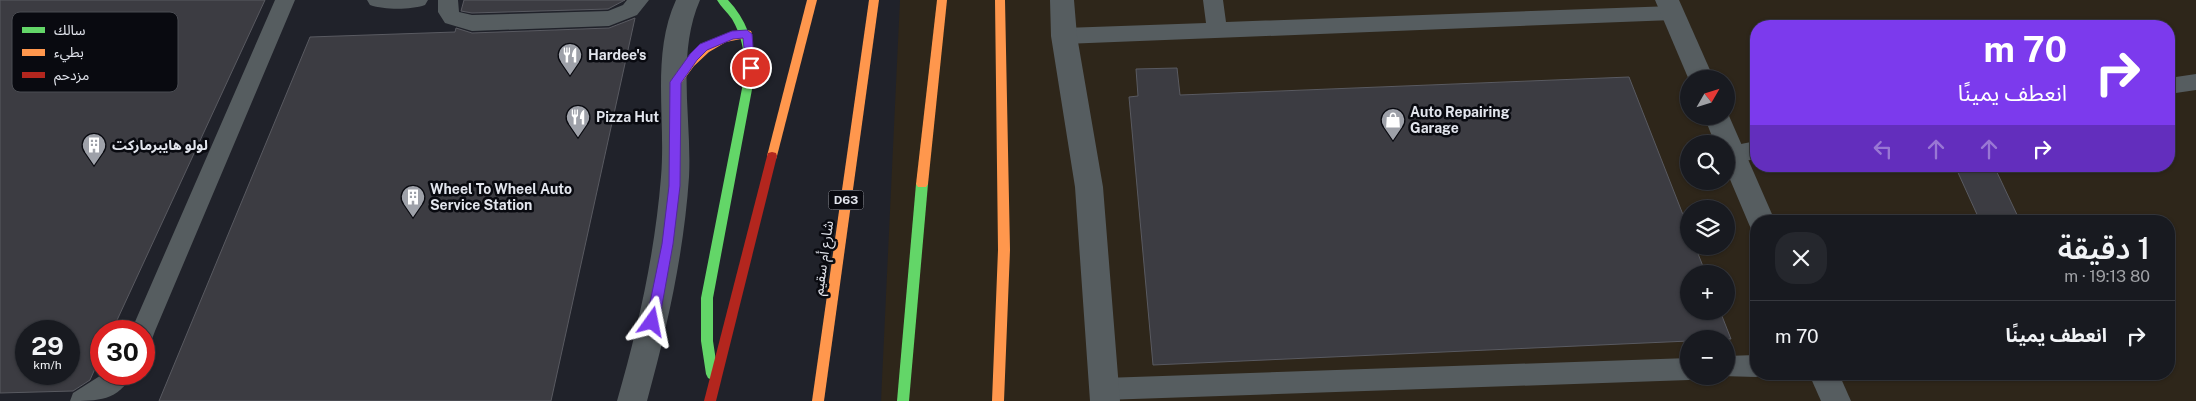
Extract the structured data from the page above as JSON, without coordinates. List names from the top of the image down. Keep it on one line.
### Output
{"streets":{"main road":["D63","شارع أم سقيم"]},"places":{"restaurant":["Hardee's","Pizza Hut"],"shop":["Auto Repairing Garage"],"building":["لولو هايبرماركت","Wheel To Wheel Auto Service Station"]},"legend":["سالك","بطيء","مزدحم"],"north":"top right","page":{"turn":["70 m","انعطف يمينًا"],"map_buttons":["+","−"],"heading":["1 دقيقة","80 m · 19:13"],"list":[{"name":"انعطف يمينًا","value":"70 m"}],"speed":"29 km/h","limit":"30"}}
